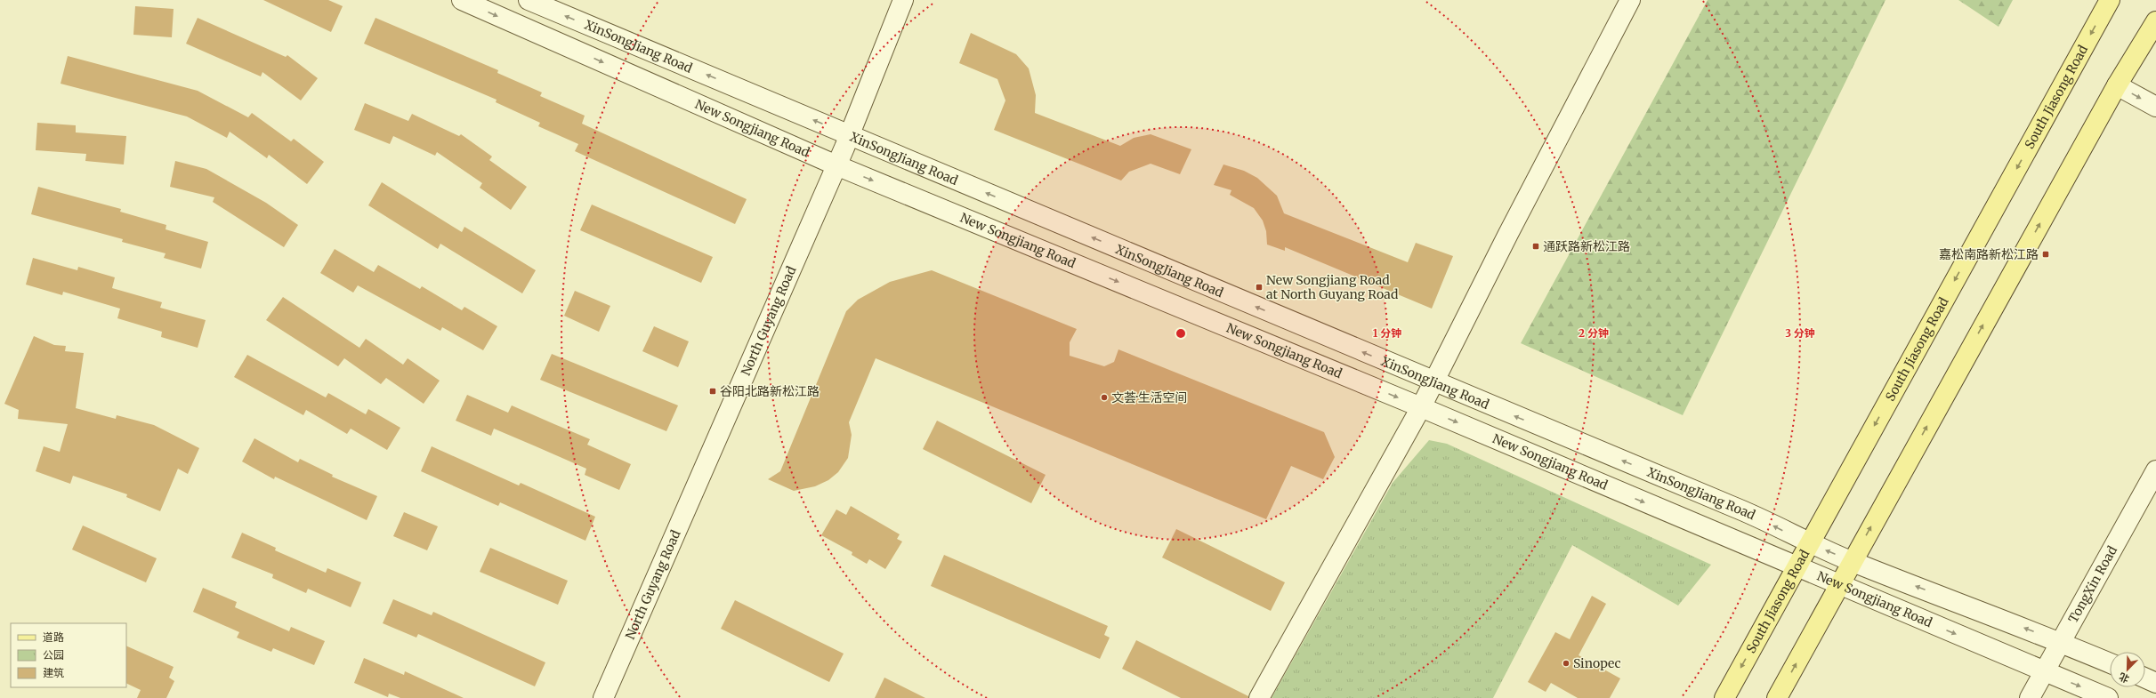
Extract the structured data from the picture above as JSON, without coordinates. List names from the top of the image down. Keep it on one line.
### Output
{"streets":{"main road":["XinSongJiang Road","South Jiasong Road","New Songjiang Road","North Guyang Road","TongXin Road"]},"crossings":[["XinSongJiang Road","South Jiasong Road"],["XinSongJiang Road","North Guyang Road"],["South Jiasong Road","New Songjiang Road"],["New Songjiang Road","North Guyang Road"],["New Songjiang Road","TongXin Road"]],"one_way":["XinSongJiang Road","New Songjiang Road"],"places":{"transit":["通跃路新松江路","嘉松南路新松江路","New Songjiang Road at North Guyang Road","谷阳北路新松江路"],"other":["文荟·生活空间","Sinopec"]},"legend":["道路","公园","建筑"],"north":"bottom left","rings":["1 分钟","2 分钟","3 分钟"]}
